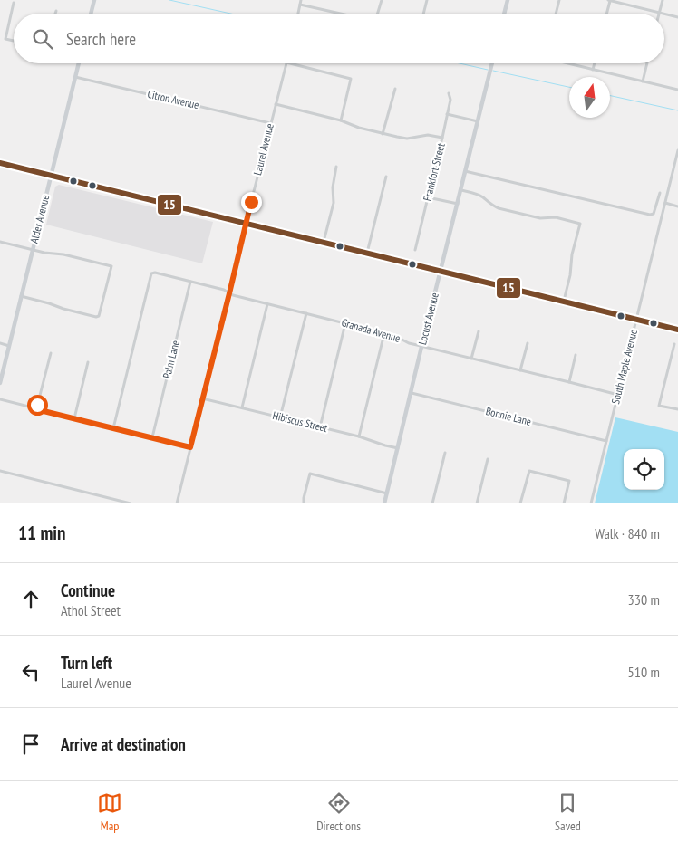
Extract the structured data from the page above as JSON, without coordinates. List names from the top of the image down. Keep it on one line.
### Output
{"streets":{"main road":["Alder Avenue","Locust Avenue"],"street":["Citron Avenue","Laurel Avenue","Frankfort Street","Granada Avenue","Palm Lane","South Maple Avenue","Bonnie Lane","Hibiscus Street"]},"crossings":[["Citron Avenue","Laurel Avenue"],["Citron Avenue","Alder Avenue"],["Laurel Avenue","Granada Avenue"],["Laurel Avenue","Hibiscus Street"],["Locust Avenue","Granada Avenue"],["Locust Avenue","Bonnie Lane"],["Locust Avenue","Hibiscus Street"],["Granada Avenue","Palm Lane"],["Granada Avenue","South Maple Avenue"],["South Maple Avenue","Bonnie Lane"]],"lines":["transit line 15"],"north":"top","page":{"search":"Search here","heading":["11 min","Walk · 840 m"],"list":[["Continue","Athol Street","330 m"],["Turn left","Laurel Avenue","510 m"],"Arrive at destination"],"nav":["Map","Directions","Saved"]}}
